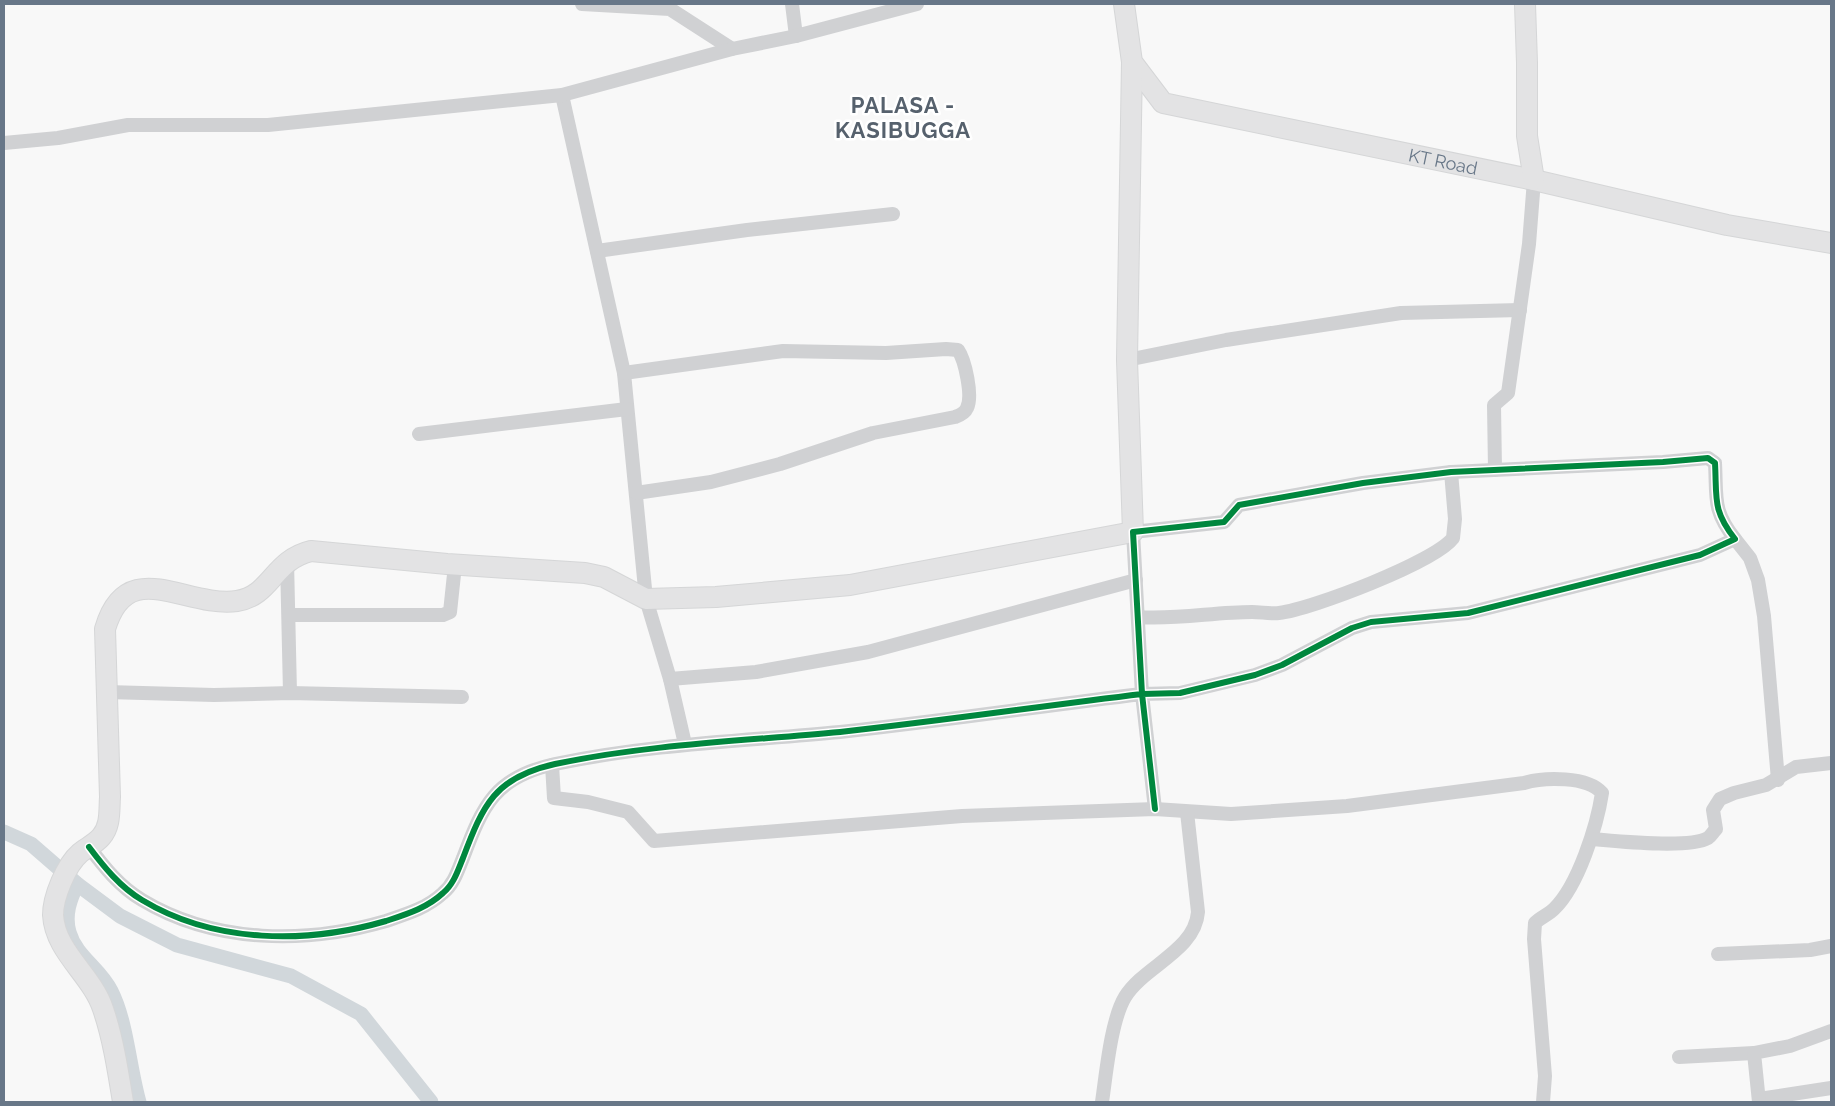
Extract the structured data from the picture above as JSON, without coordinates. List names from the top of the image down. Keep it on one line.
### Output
{"streets":{"main road":["KT Road"]},"districts":["PALASA - KASIBUGGA"]}
